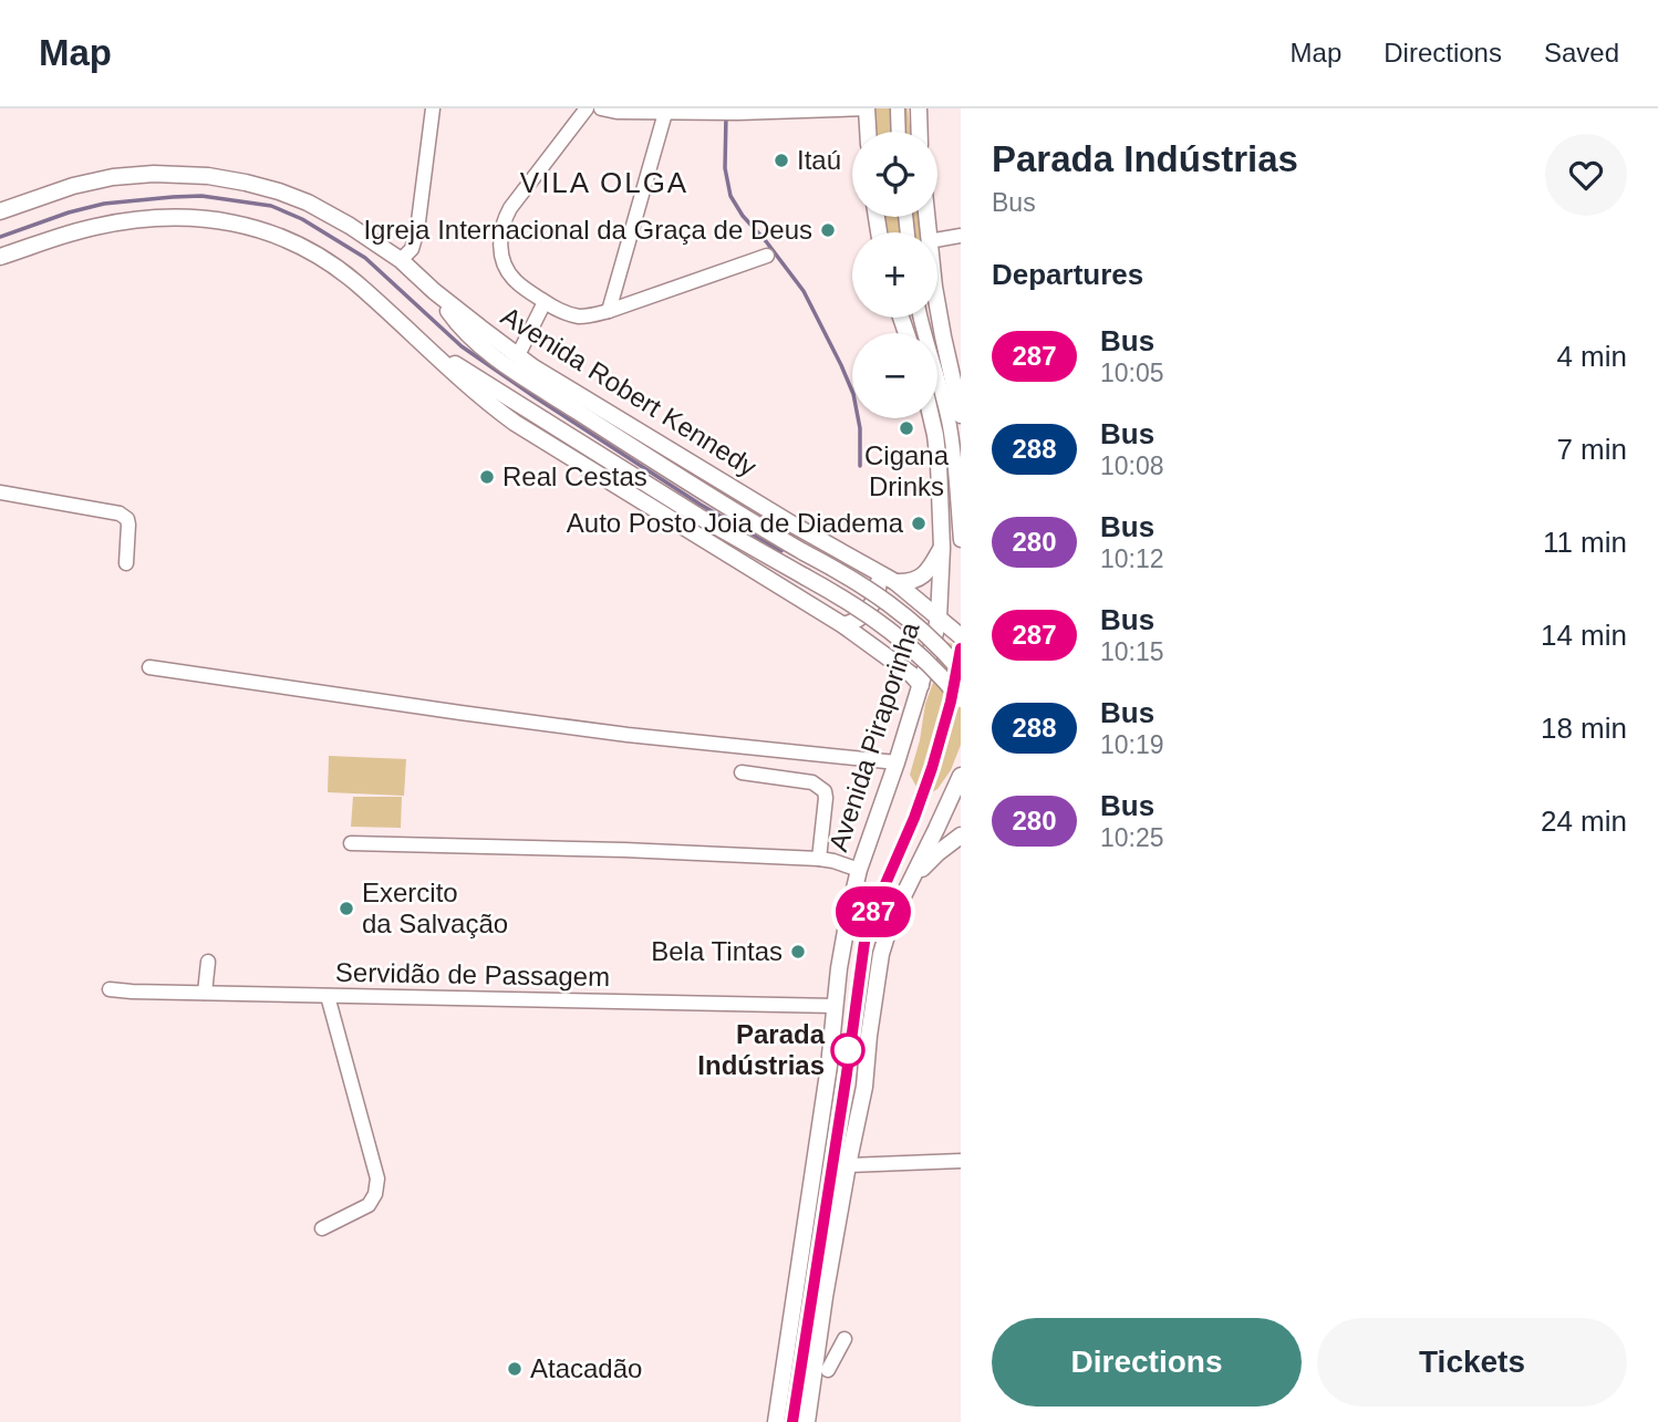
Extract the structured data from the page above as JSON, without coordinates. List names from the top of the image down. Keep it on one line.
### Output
{"streets":{"main road":["Avenida Robert Kennedy","Avenida Piraporinha"],"street":["Servidão de Passagem"]},"crossings":[["Avenida Robert Kennedy","Avenida Piraporinha"],["Avenida Piraporinha","Servidão de Passagem"]],"districts":["VILA OLGA"],"places":["Itaú","Igreja Internacional da Graça de Deus","Cigana Drinks","Real Cestas","Auto Posto Joia de Diadema","Exercito da Salvação","Bela Tintas","Parada Indústrias","Atacadão"],"lines":["bus line 287"],"page":{"header":"Map","nav":["Map","Directions","Saved"],"on_map":"287","heading":[["Parada Indústrias","Bus"],"Departures"],"map_buttons":["+","−"],"list":[{"mark":"287","name":"Bus","note":"10:05","value":"4 min"},{"mark":"288","name":"Bus","note":"10:08","value":"7 min"},{"mark":"280","name":"Bus","note":"10:12","value":"11 min"},{"mark":"287","name":"Bus","note":"10:15","value":"14 min"},{"mark":"288","name":"Bus","note":"10:19","value":"18 min"},{"mark":"280","name":"Bus","note":"10:25","value":"24 min"}],"buttons":["Directions","Tickets"]}}
